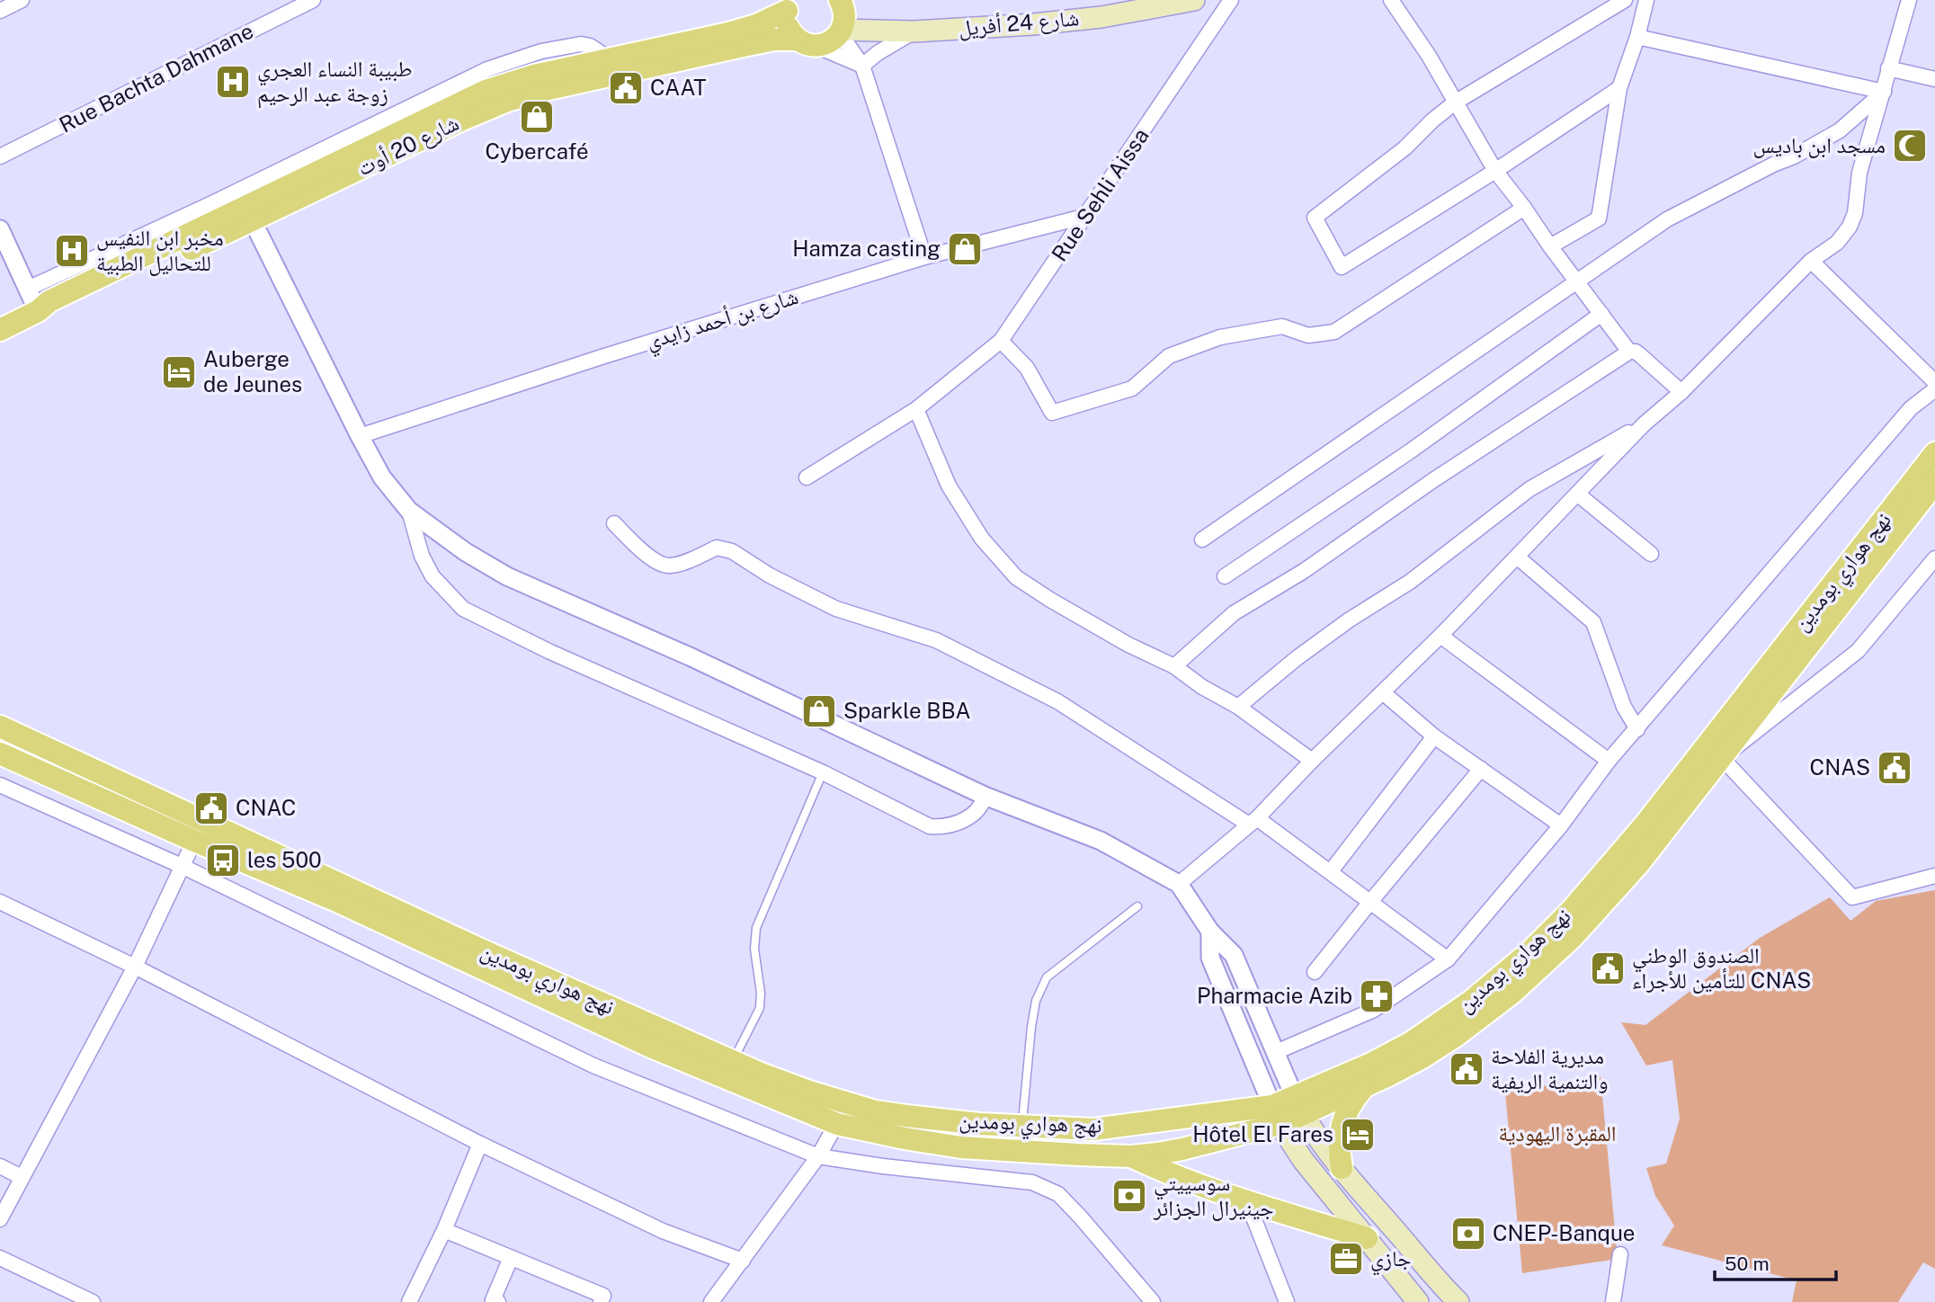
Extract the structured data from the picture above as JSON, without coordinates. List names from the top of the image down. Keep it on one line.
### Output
{"streets":{"main road":["شارع 24 أفريل","شارع 20 أوت","نهج هواري بومدين"],"street":["Rue Bachta Dahmane","Rue Sehli Aissa","شارع بن أحمد زايدي"]},"crossings":[["Rue Sehli Aissa","شارع بن أحمد زايدي"]],"parks":["المقبرة اليهودية"],"places":{"hospital":["طبيبة النساء العجري زوجة عبد الرحيم","مخبر ابن النفيس للتحاليل الطبية"],"public building":["CAAT","CNAS","CNAC","الصندوق الوطني للتأمين للأجراء CNAS","مديرية الفلاحة والتنمية الريفية"],"shop":["Cybercafé","Hamza casting","Sparkle BBA"],"mosque":["مسجد ابن باديس"],"hotel":["Auberge de Jeunes","Hôtel El Fares"],"bus stop":["les 500"],"pharmacy":["Pharmacie Azib"],"bank":["سوسييتي جينيرال الجزائر","CNEP-Banque"],"office":["جازي"]},"scale_bar":"50 m"}
